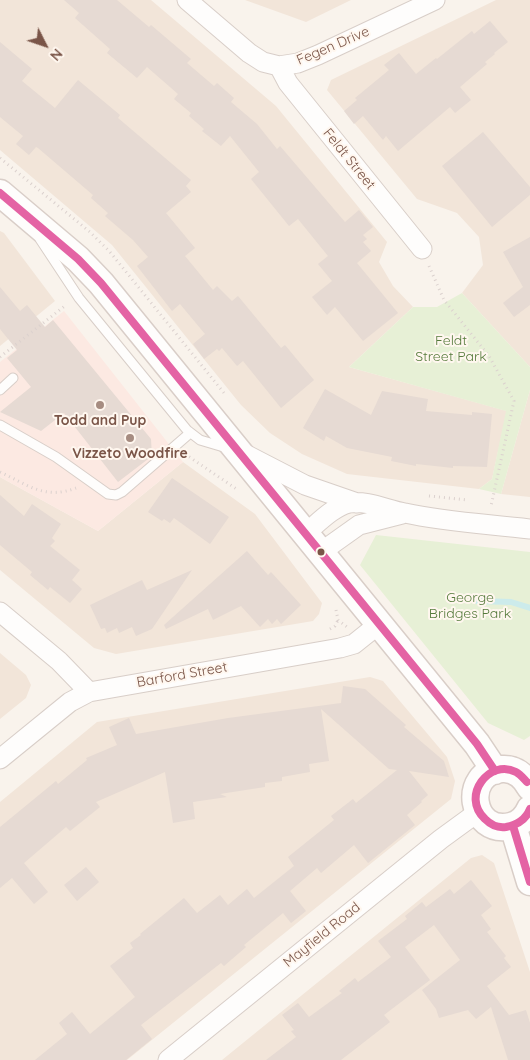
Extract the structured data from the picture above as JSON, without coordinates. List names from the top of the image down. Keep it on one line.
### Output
{"streets":{"street":["Fegen Drive","Feldt Street","Barford Street","Mayfield Road"]},"crossings":[["Fegen Drive","Feldt Street"]],"parks":["Feldt Street Park","George Bridges Park"],"places":["Todd and Pup","Vizzeto Woodfire"],"north":"bottom right"}
